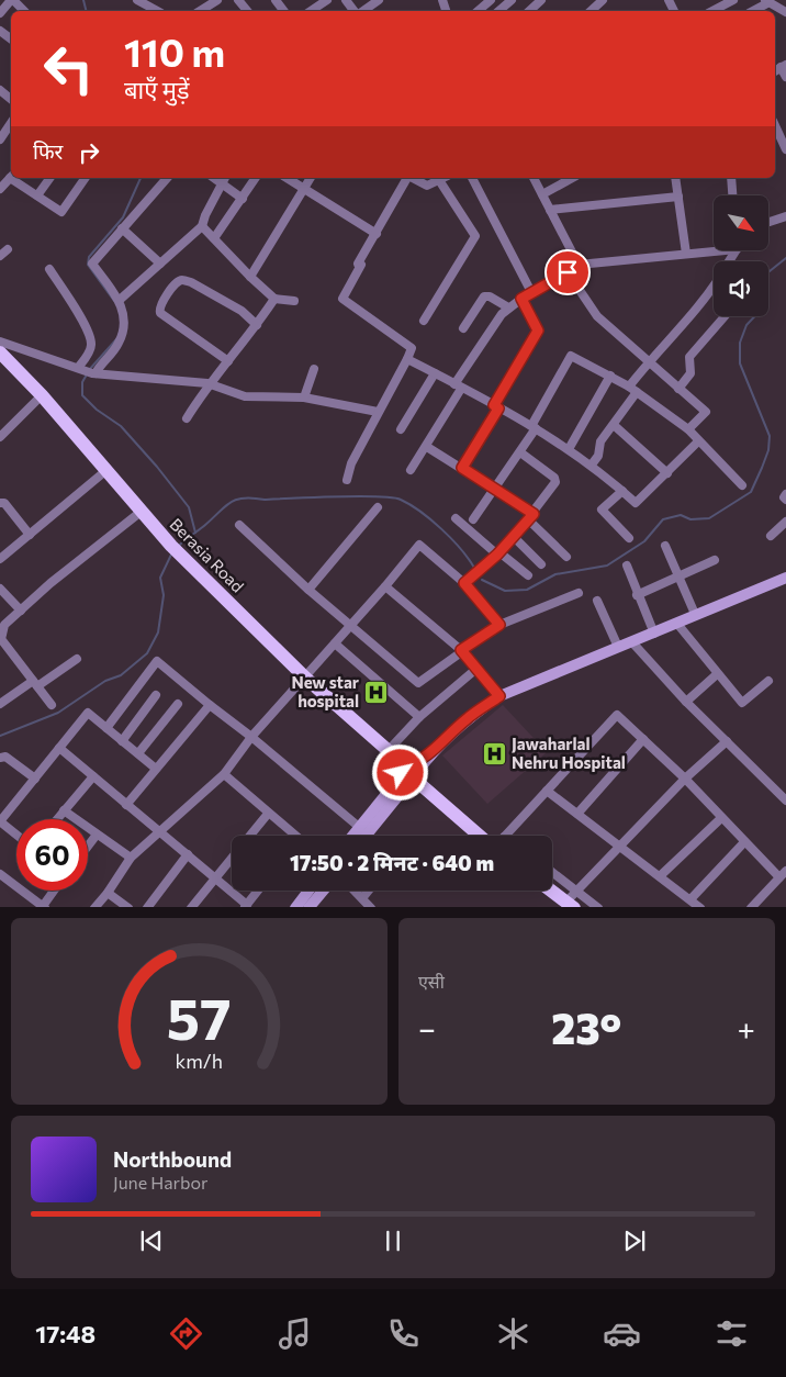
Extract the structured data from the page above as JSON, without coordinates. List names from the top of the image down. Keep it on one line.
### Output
{"streets":{"main road":["Berasia Road"]},"places":{"hospital":["New star hospital","Jawaharlal Nehru Hospital"]},"north":"bottom right","page":{"turn":["110 m","बाएँ मुड़ें"],"then":"फिर","limit":"60","trip":"17:50 · 2 मिनट · 640 m","tile":"एसी","heat":["−","23°","+"],"song":["Northbound","June Harbor"],"tabs":"17:48","gauge":["57","km/h"]}}
